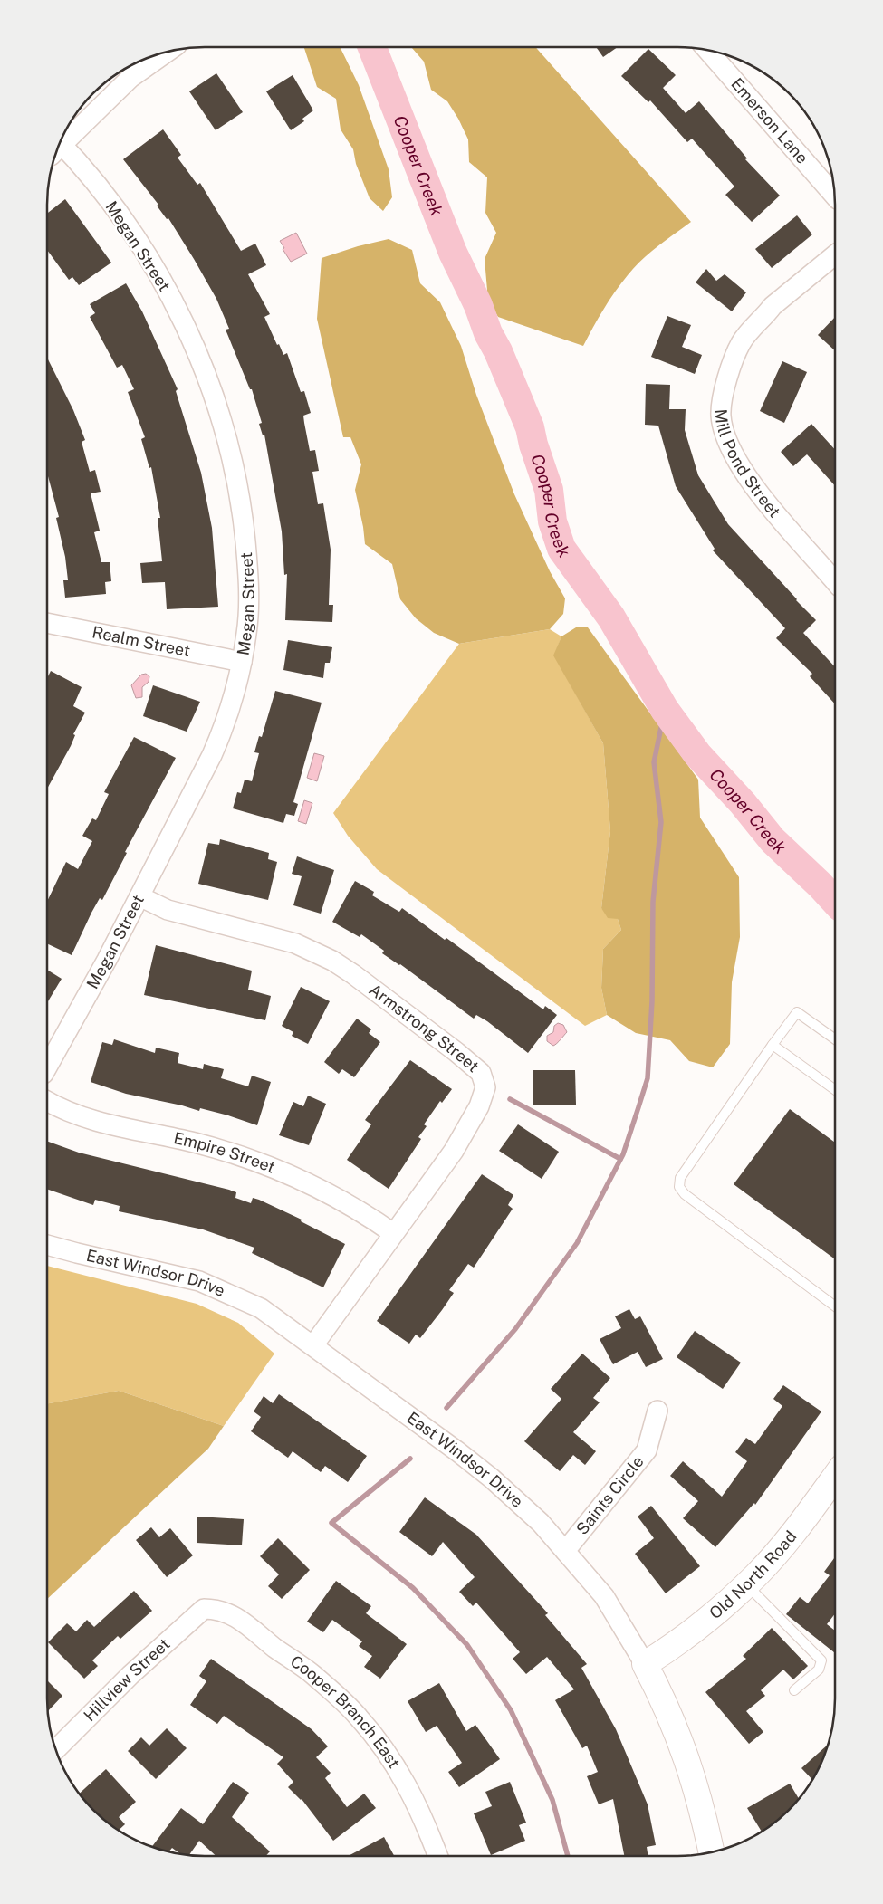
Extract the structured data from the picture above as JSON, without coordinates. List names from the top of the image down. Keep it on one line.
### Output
{"streets":{"street":["Emerson Lane","Megan Street","Mill Pond Street","Realm Street","Armstrong Street","Empire Street","East Windsor Drive","Saints Circle","Old North Road","Hillview Street","Cooper Branch East"]},"crossings":[["Megan Street","Realm Street"],["Megan Street","Armstrong Street"],["Armstrong Street","Empire Street"],["Armstrong Street","East Windsor Drive"],["East Windsor Drive","Saints Circle"],["East Windsor Drive","Old North Road"],["Hillview Street","Cooper Branch East"]],"water":["Cooper Creek"]}
